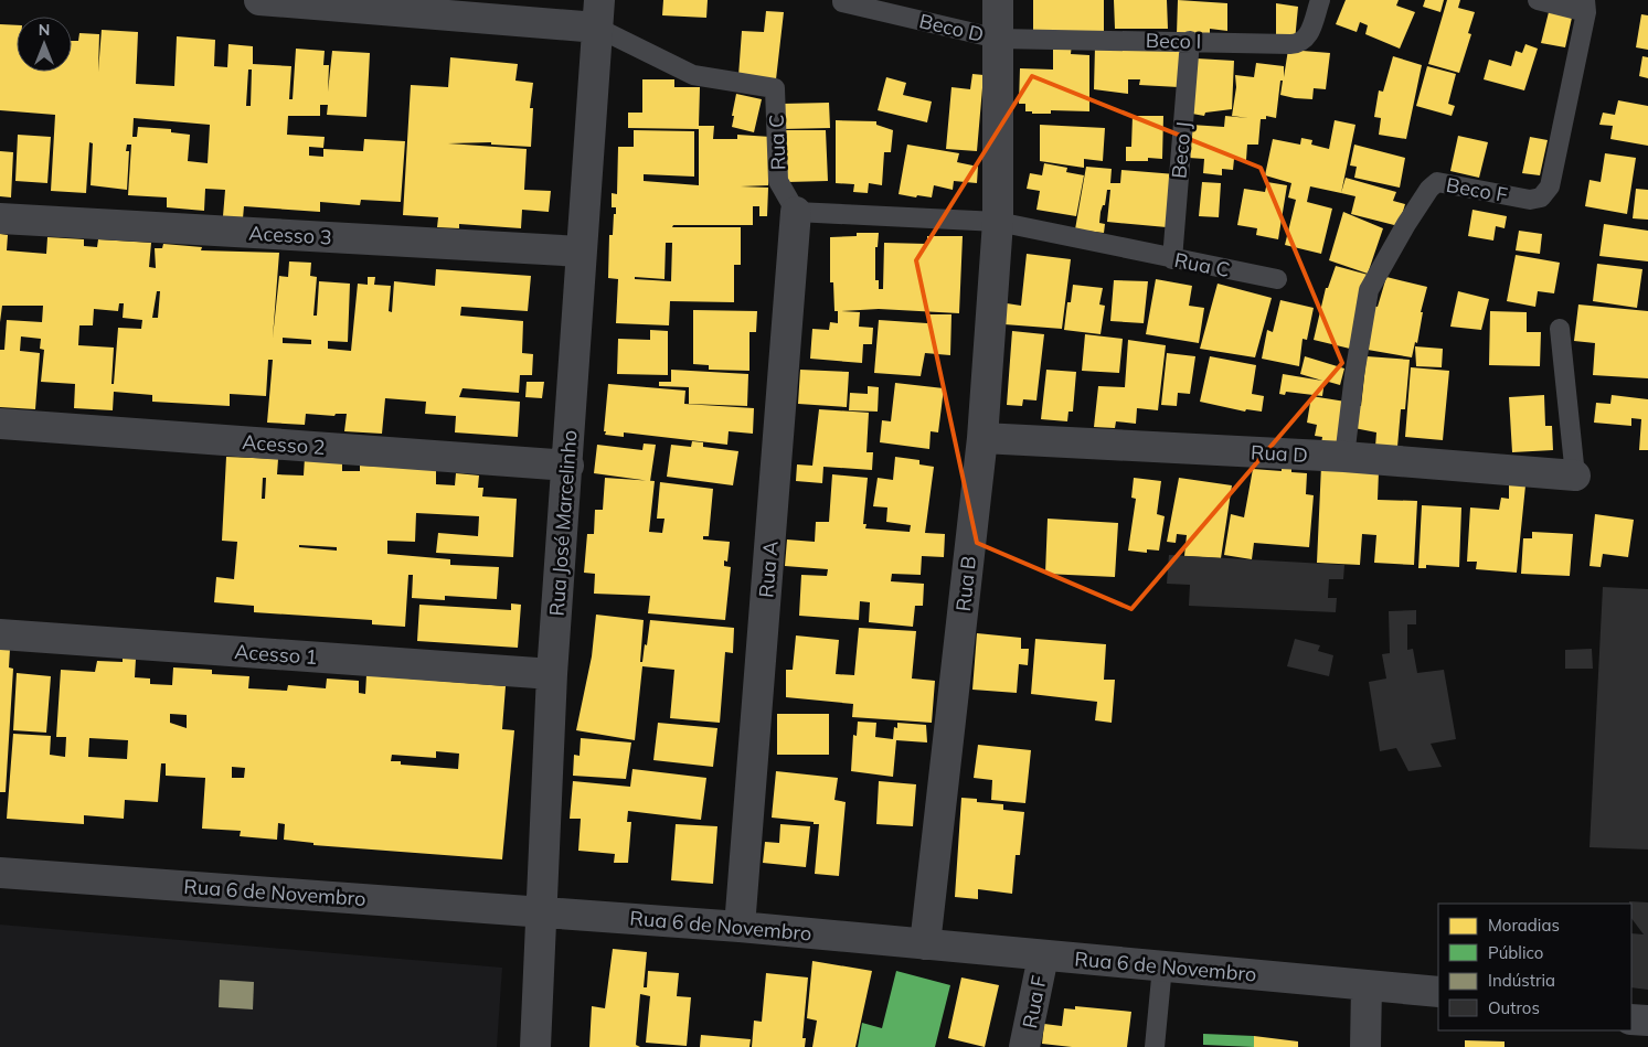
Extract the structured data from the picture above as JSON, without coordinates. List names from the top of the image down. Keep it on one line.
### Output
{"streets":{"street":["Acesso 3","Acesso 2","Rua D","Rua José Marcelinho","Rua A","Rua B","Acesso 1","Rua 6 de Novembro","Rua F"],"lane":["Beco D","Beco I","Rua C","Beco J","Beco F"]},"crossings":[["Beco D","Beco I"],["Beco I","Beco J"],["Rua C","Beco J"],["Rua C","Rua José Marcelinho"],["Rua C","Rua A"],["Rua C","Rua B"],["Beco F","Rua D"],["Acesso 3","Rua José Marcelinho"],["Acesso 2","Rua José Marcelinho"],["Rua D","Rua B"],["Rua José Marcelinho","Acesso 1"],["Rua José Marcelinho","Rua 6 de Novembro"],["Rua A","Rua 6 de Novembro"],["Rua B","Rua 6 de Novembro"],["Rua 6 de Novembro","Rua F"]],"legend":["Moradias","Público","Indústria","Outros"],"north":"top"}
